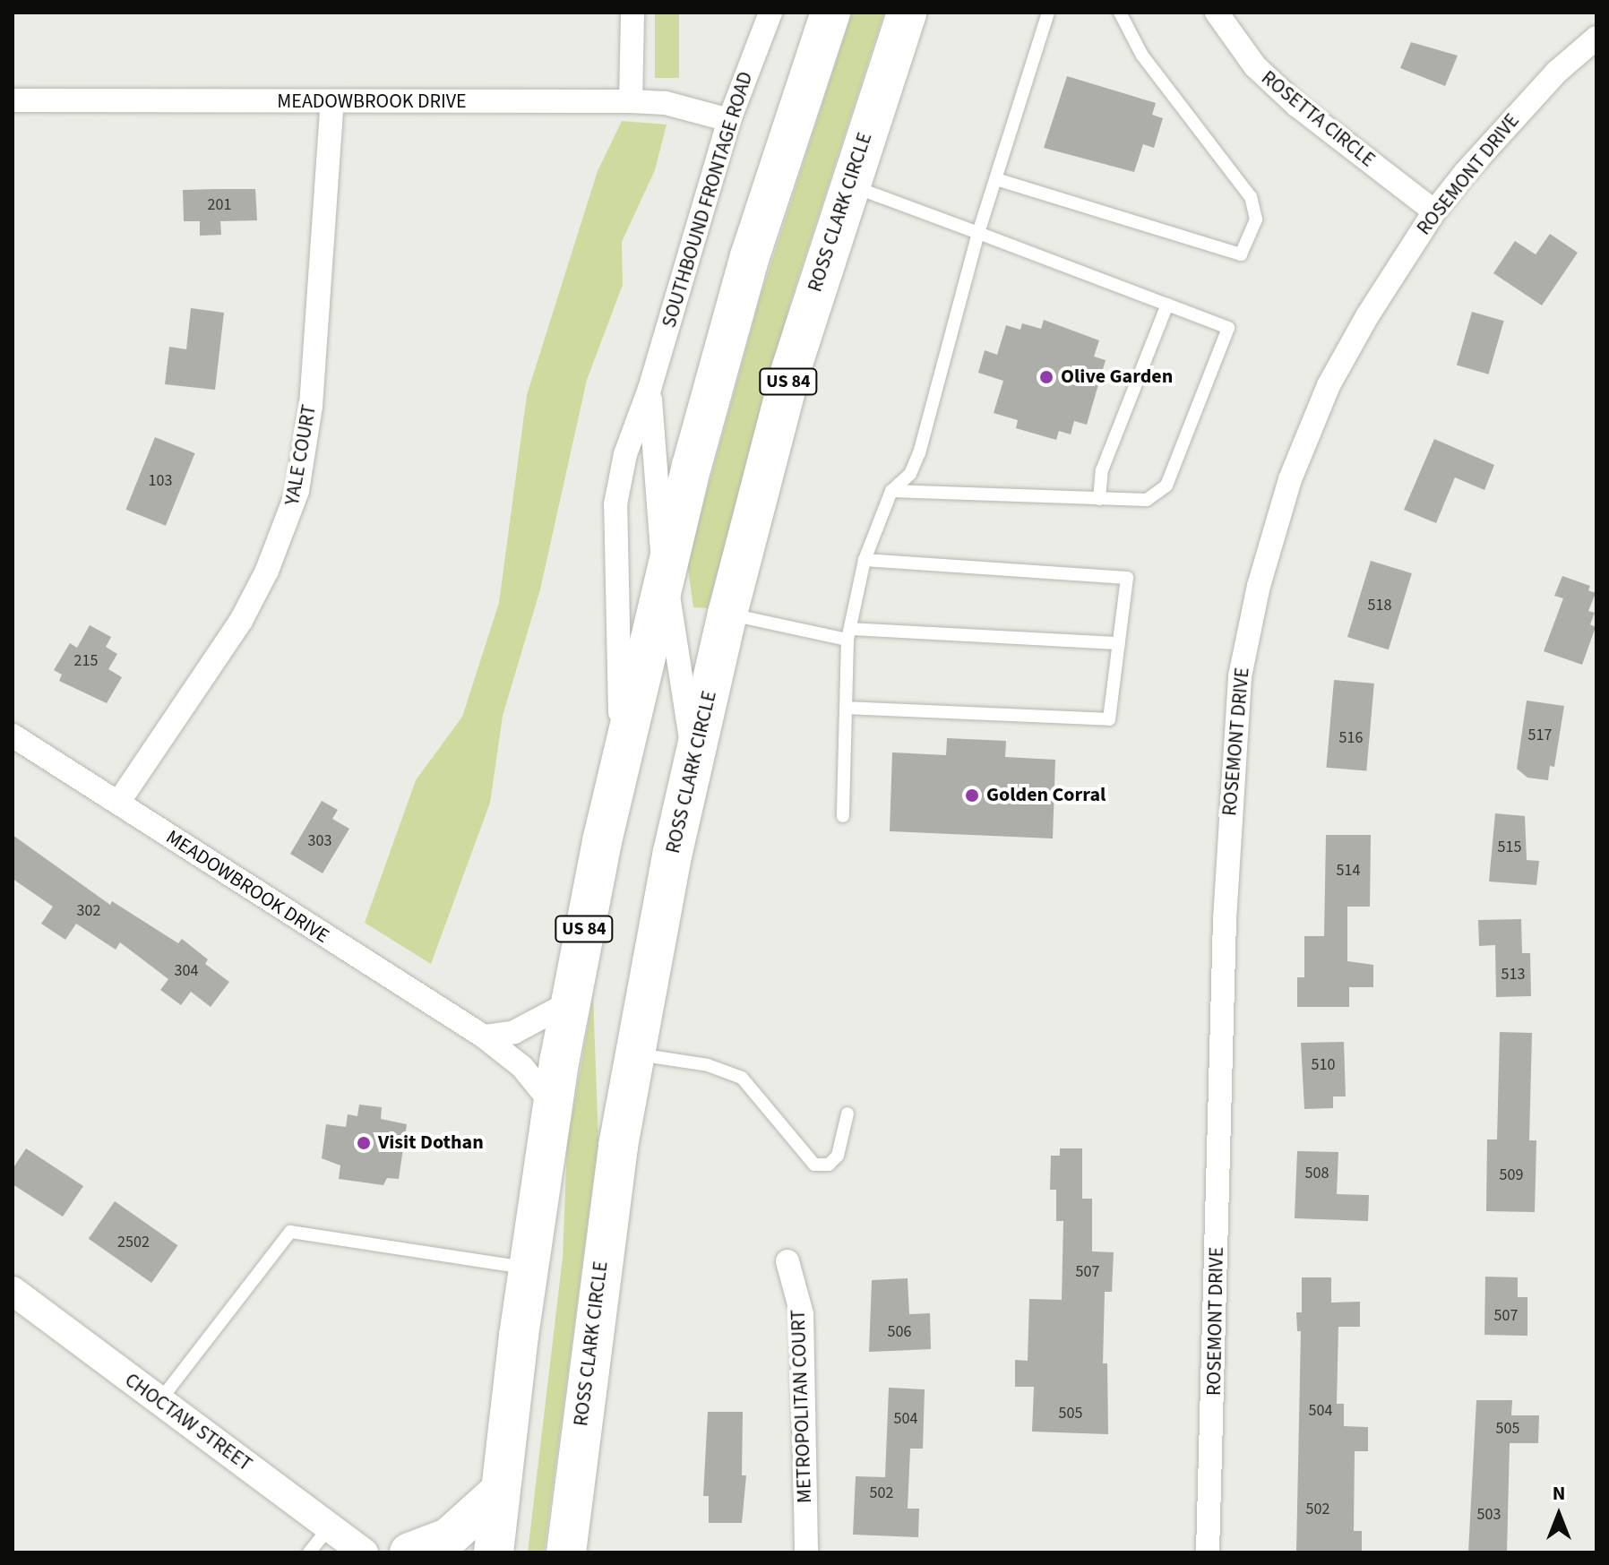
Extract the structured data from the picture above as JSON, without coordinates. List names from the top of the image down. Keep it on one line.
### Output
{"streets":{"highway":["ROSS CLARK CIRCLE","US 84"],"street":["MEADOWBROOK DRIVE","ROSETTA CIRCLE","ROSEMONT DRIVE","SOUTHBOUND FRONTAGE ROAD","YALE COURT","METROPOLITAN COURT","CHOCTAW STREET"]},"crossings":[["MEADOWBROOK DRIVE","SOUTHBOUND FRONTAGE ROAD"],["MEADOWBROOK DRIVE","US 84"],["MEADOWBROOK DRIVE","YALE COURT"],["ROSETTA CIRCLE","ROSEMONT DRIVE"],["SOUTHBOUND FRONTAGE ROAD","ROSS CLARK CIRCLE"],["SOUTHBOUND FRONTAGE ROAD","US 84"]],"places":["Olive Garden","Golden Corral","Visit Dothan"],"house_numbers":["201","103","518","215","517","516","303","515","514","302","304","513","510","508","509","2502","507","507","506","504","505","504","505","502","502","503"],"north":"top"}
